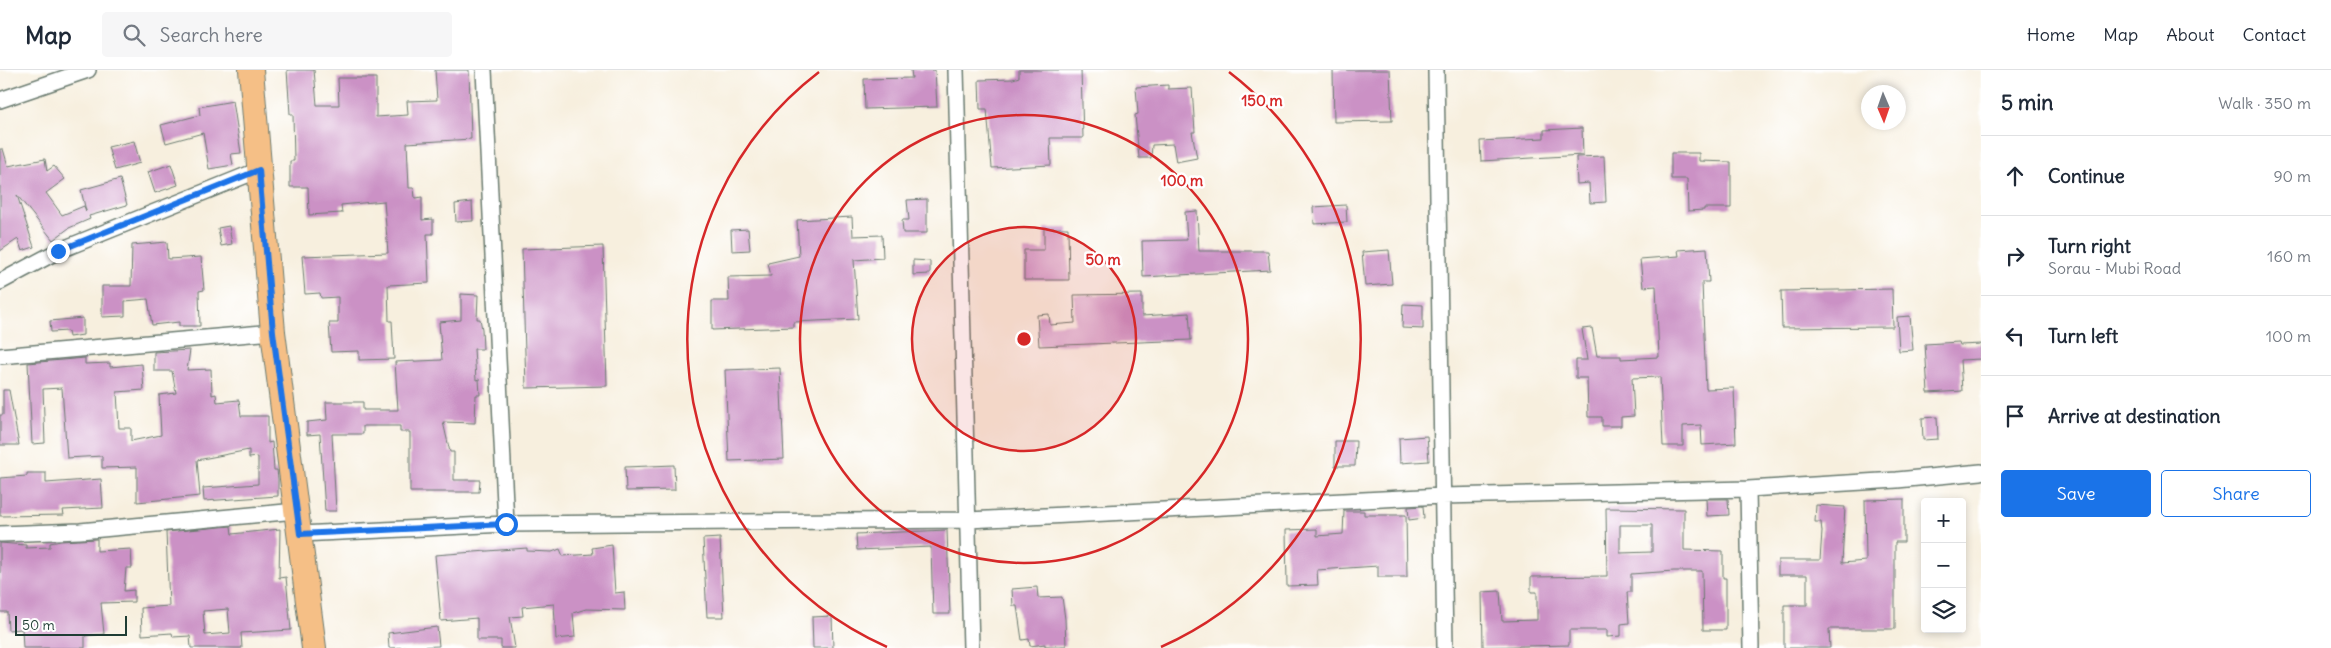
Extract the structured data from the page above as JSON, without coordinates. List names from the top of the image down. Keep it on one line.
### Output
{"scale_bar":"50 m","north":"bottom","page":{"header":"Map","search":"Search here","nav":["Home","Map","About","Contact"],"heading":["5 min","Walk · 350 m"],"list":[["Continue","90 m"],["Turn right","Sorau - Mubi Road","160 m"],["Turn left","100 m"],"Arrive at destination"],"buttons":["Save","Share"],"map_buttons":["+","−"],"scale":"50 m"},"rings":["150 m","100 m","50 m"]}
